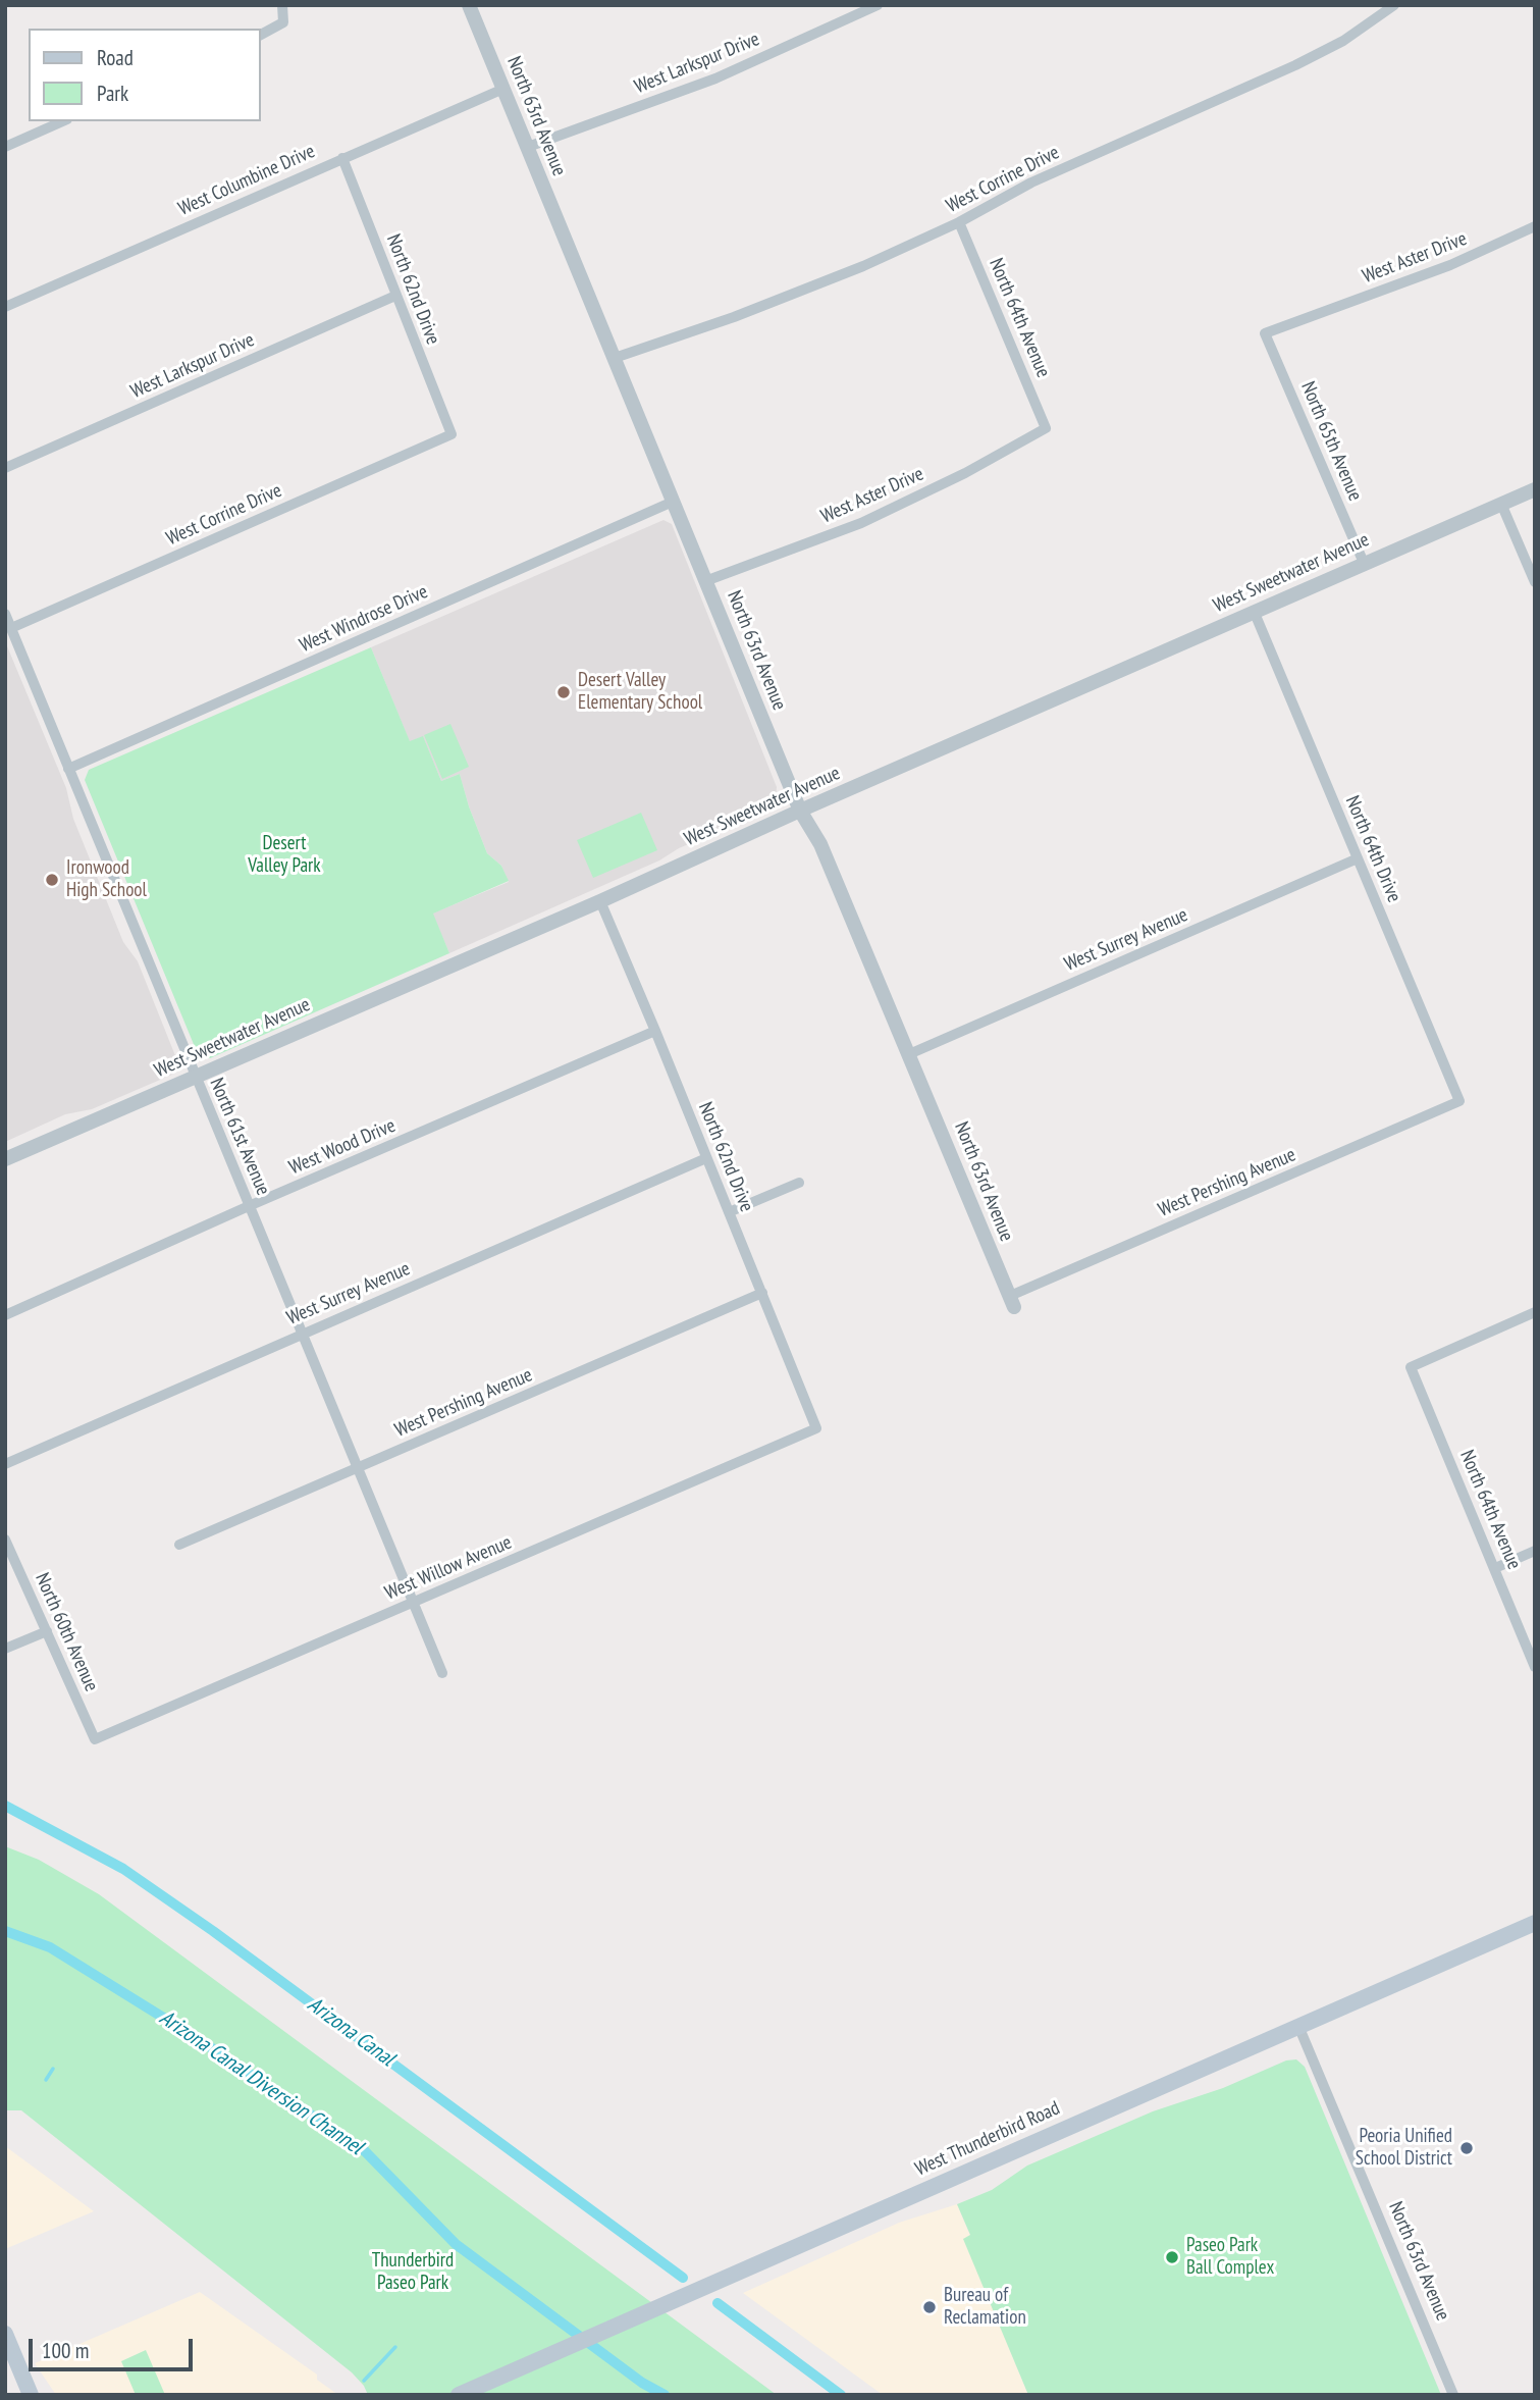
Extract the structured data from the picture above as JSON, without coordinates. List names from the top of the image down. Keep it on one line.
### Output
{"streets":{"main road":["West Thunderbird Road"],"street":["West Larkspur Drive","North 63rd Avenue","West Corrine Drive","West Columbine Drive","West Aster Drive","North 62nd Drive","North 64th Avenue","North 65th Avenue","West Sweetwater Avenue","West Windrose Drive","North 64th Drive","West Surrey Avenue","North 61st Avenue","West Wood Drive","West Pershing Avenue","West Willow Avenue","North 60th Avenue"]},"crossings":[["West Larkspur Drive","North 63rd Avenue"],["West Larkspur Drive","North 62nd Drive"],["North 63rd Avenue","West Corrine Drive"],["North 63rd Avenue","West Columbine Drive"],["North 63rd Avenue","West Aster Drive"],["North 63rd Avenue","West Sweetwater Avenue"],["North 63rd Avenue","West Windrose Drive"],["North 63rd Avenue","West Surrey Avenue"],["North 63rd Avenue","West Pershing Avenue"],["North 63rd Avenue","West Thunderbird Road"],["West Corrine Drive","North 62nd Drive"],["West Corrine Drive","North 64th Avenue"],["West Corrine Drive","North 61st Avenue"],["West Columbine Drive","North 62nd Drive"],["West Aster Drive","North 64th Avenue"],["West Aster Drive","North 65th Avenue"],["North 62nd Drive","West Sweetwater Avenue"],["North 62nd Drive","West Surrey Avenue"],["North 62nd Drive","West Wood Drive"],["North 62nd Drive","West Pershing Avenue"],["North 62nd Drive","West Willow Avenue"],["North 65th Avenue","West Sweetwater Avenue"],["West Sweetwater Avenue","North 64th Drive"],["West Sweetwater Avenue","North 61st Avenue"],["West Windrose Drive","North 61st Avenue"],["North 64th Drive","West Surrey Avenue"],["North 64th Drive","West Pershing Avenue"],["West Surrey Avenue","North 61st Avenue"],["North 61st Avenue","West Wood Drive"],["North 61st Avenue","West Pershing Avenue"],["North 61st Avenue","West Willow Avenue"],["West Willow Avenue","North 60th Avenue"]],"water":["Arizona Canal","Arizona Canal Diversion Channel"],"parks":["Desert Valley Park","Thunderbird Paseo Park"],"places":["Desert Valley Elementary School","Ironwood High School","Peoria Unified School District","Paseo Park Ball Complex","Bureau of Reclamation"],"legend":["Road","Park"],"scale_bar":"100 m"}
